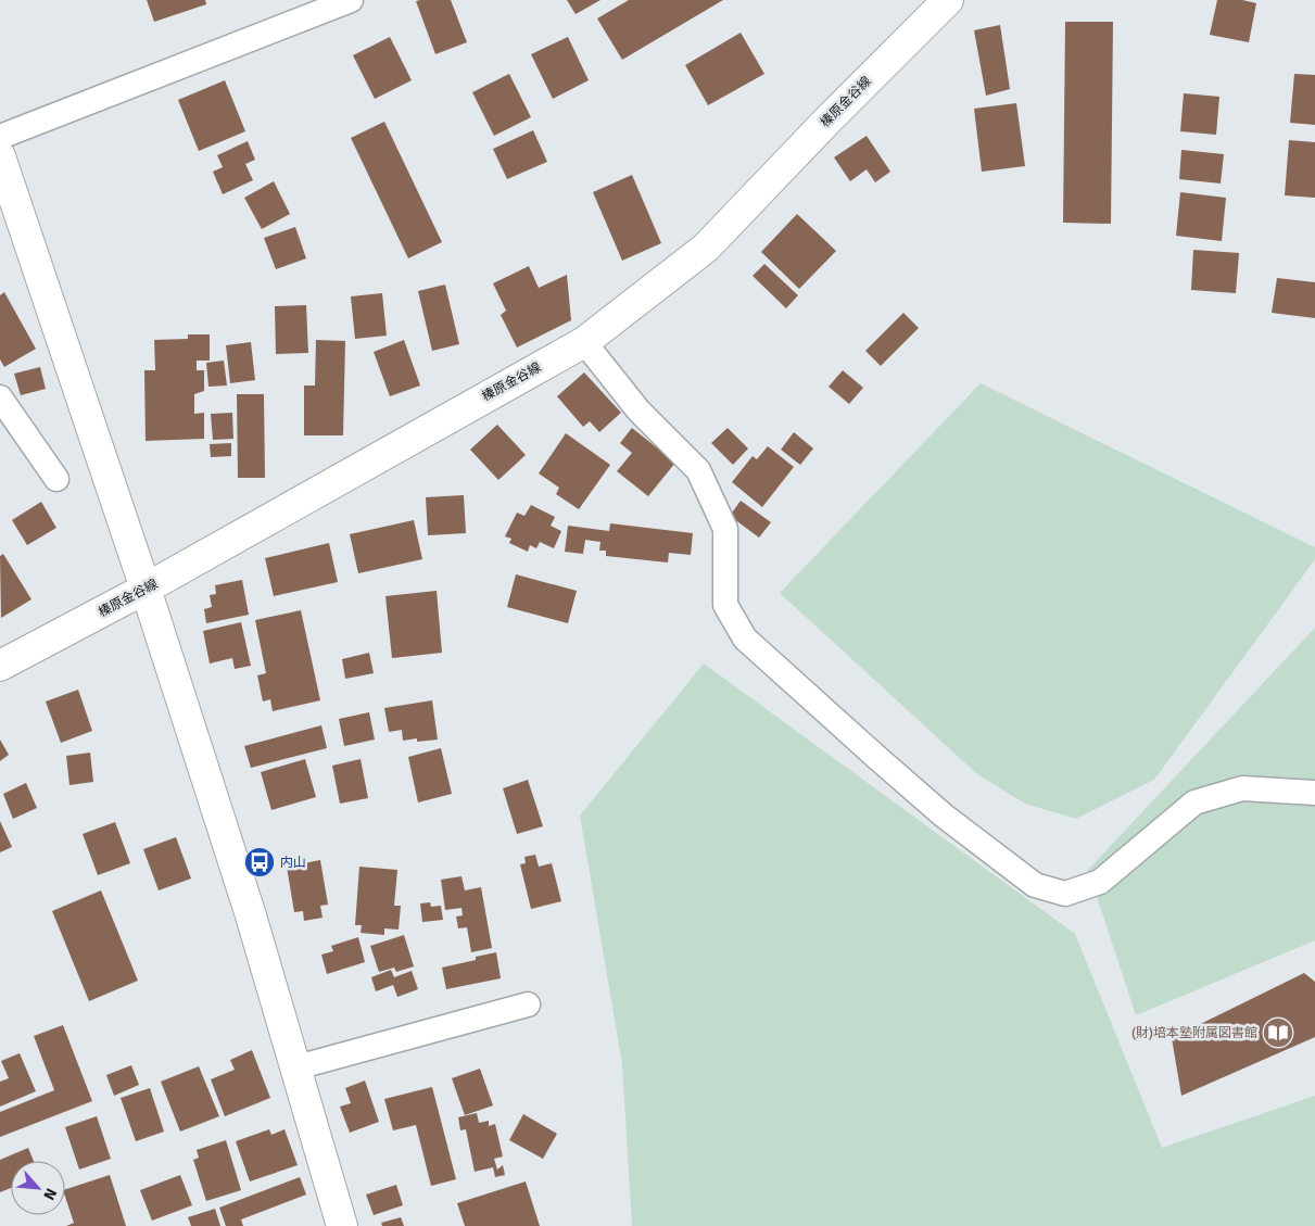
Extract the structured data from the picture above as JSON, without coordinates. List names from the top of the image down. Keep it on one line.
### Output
{"streets":{"main road":["榛原金谷線"]},"places":{"bus stop":["内山"],"library":["(財)培本塾附属図書館"]},"north":"bottom right"}
